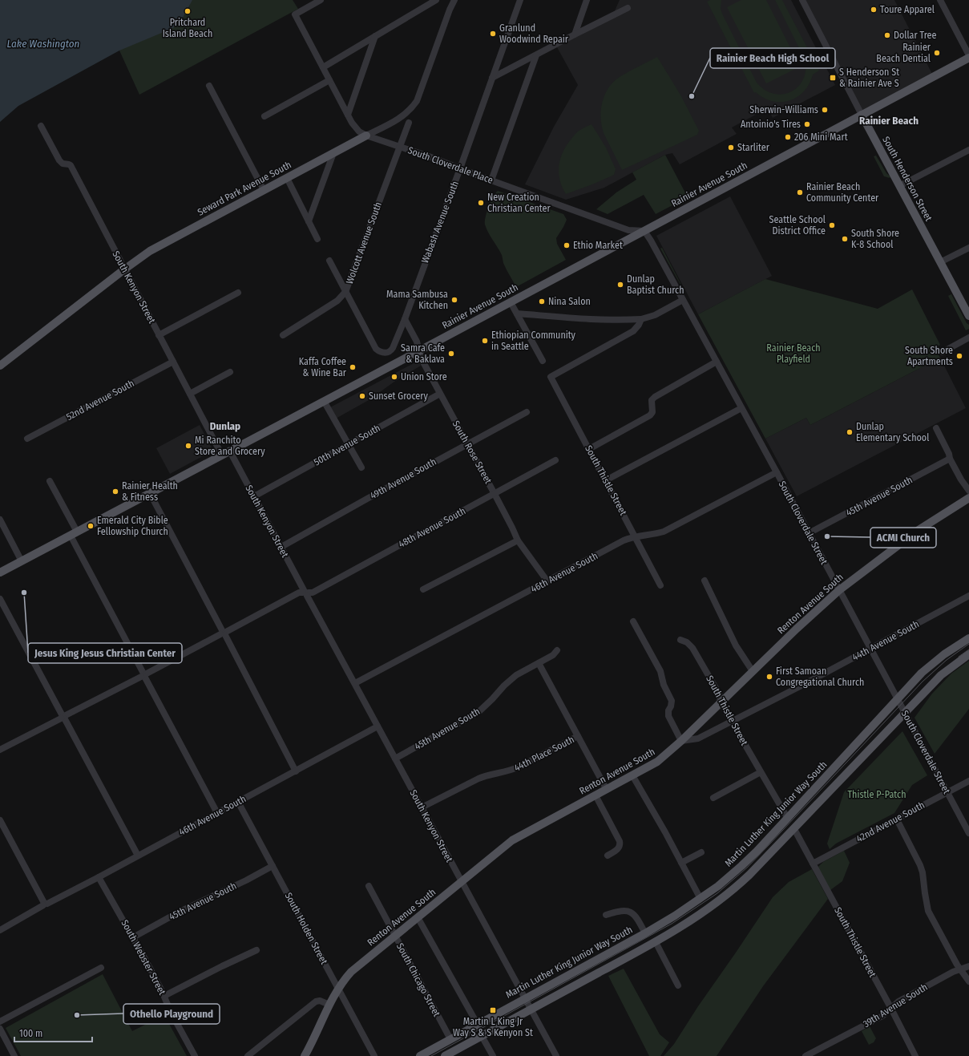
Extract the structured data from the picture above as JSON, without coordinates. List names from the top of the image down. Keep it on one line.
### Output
{"streets":{"main road":["South Henderson Street","Rainier Avenue South","Seward Park Avenue South","Renton Avenue South","Martin Luther King Junior Way South"],"street":["South Cloverdale Place","Wabash Avenue South","Wolcott Avenue South","South Kenyon Street","52nd Avenue South","50th Avenue South","South Rose Street","49th Avenue South","South Thistle Street","45th Avenue South","South Cloverdale Street","48th Avenue South","46th Avenue South","44th Avenue South","44th Place South","42nd Avenue South","South Holden Street","South Webster Street","South Chicago Street","39th Avenue South"]},"crossings":[["South Cloverdale Place","Rainier Avenue South"],["South Cloverdale Place","Seward Park Avenue South"],["South Cloverdale Place","Wabash Avenue South"],["South Cloverdale Place","Wolcott Avenue South"],["South Cloverdale Place","South Cloverdale Street"],["South Henderson Street","Rainier Avenue South"],["Rainier Avenue South","South Kenyon Street"],["Rainier Avenue South","South Rose Street"],["Rainier Avenue South","South Cloverdale Street"],["Seward Park Avenue South","South Kenyon Street"],["Wabash Avenue South","Wolcott Avenue South"],["Wabash Avenue South","South Rose Street"],["South Kenyon Street","52nd Avenue South"],["South Kenyon Street","50th Avenue South"],["South Kenyon Street","49th Avenue South"],["South Kenyon Street","45th Avenue South"],["South Kenyon Street","48th Avenue South"],["South Kenyon Street","46th Avenue South"],["South Kenyon Street","Renton Avenue South"],["South Kenyon Street","44th Place South"],["South Kenyon Street","Martin Luther King Junior Way South"],["50th Avenue South","South Rose Street"],["South Rose Street","49th Avenue South"],["South Rose Street","48th Avenue South"],["South Rose Street","46th Avenue South"],["South Thistle Street","46th Avenue South"],["South Thistle Street","Renton Avenue South"],["South Thistle Street","44th Avenue South"],["South Thistle Street","Martin Luther King Junior Way South"],["South Thistle Street","42nd Avenue South"],["South Thistle Street","39th Avenue South"],["45th Avenue South","South Cloverdale Street"],["45th Avenue South","South Holden Street"],["45th Avenue South","South Webster Street"],["South Cloverdale Street","46th Avenue South"],["South Cloverdale Street","Renton Avenue South"],["South Cloverdale Street","44th Avenue South"],["South Cloverdale Street","Martin Luther King Junior Way South"],["South Cloverdale Street","42nd Avenue South"],["46th Avenue South","South Holden Street"],["46th Avenue South","South Webster Street"],["Renton Avenue South","44th Avenue South"],["Renton Avenue South","South Holden Street"],["Renton Avenue South","South Chicago Street"],["Martin Luther King Junior Way South","South Chicago Street"]],"districts":["Rainier Beach","Dunlap"],"water":["Lake Washington"],"parks":["Rainier Beach Playfield","Thistle P-Patch"],"places":{"other":["Toure Apparel","Pritchard Island Beach","Granlund Woodwind Repair","Dollar Tree","Rainier Beach Dential","Rainier Beach High School","Sherwin-Williams","Antoinio's Tires","206 Mini Mart","Starliter","Rainier Beach Community Center","New Creation Christian Center","Seattle School District Office","South Shore K-8 School","Ethio Market","Dunlap Baptist Church","Mama Sambusa Kitchen","Nina Salon","Ethiopian Community in Seattle","Samra Cafe & Baklava","South Shore Apartments","Kaffa Coffee & Wine Bar","Union Store","Sunset Grocery","Dunlap Elementary School","Mi Ranchito Store and Grocery","Rainier Health & Fitness","Emerald City Bible Fellowship Church","ACMI Church","Jesus King Jesus Christian Center","First Samoan Congregational Church","Othello Playground"],"transit":["S Henderson St & Rainier Ave S","Martin L King Jr Way S & S Kenyon St"]},"scale_bar":"100 m"}
